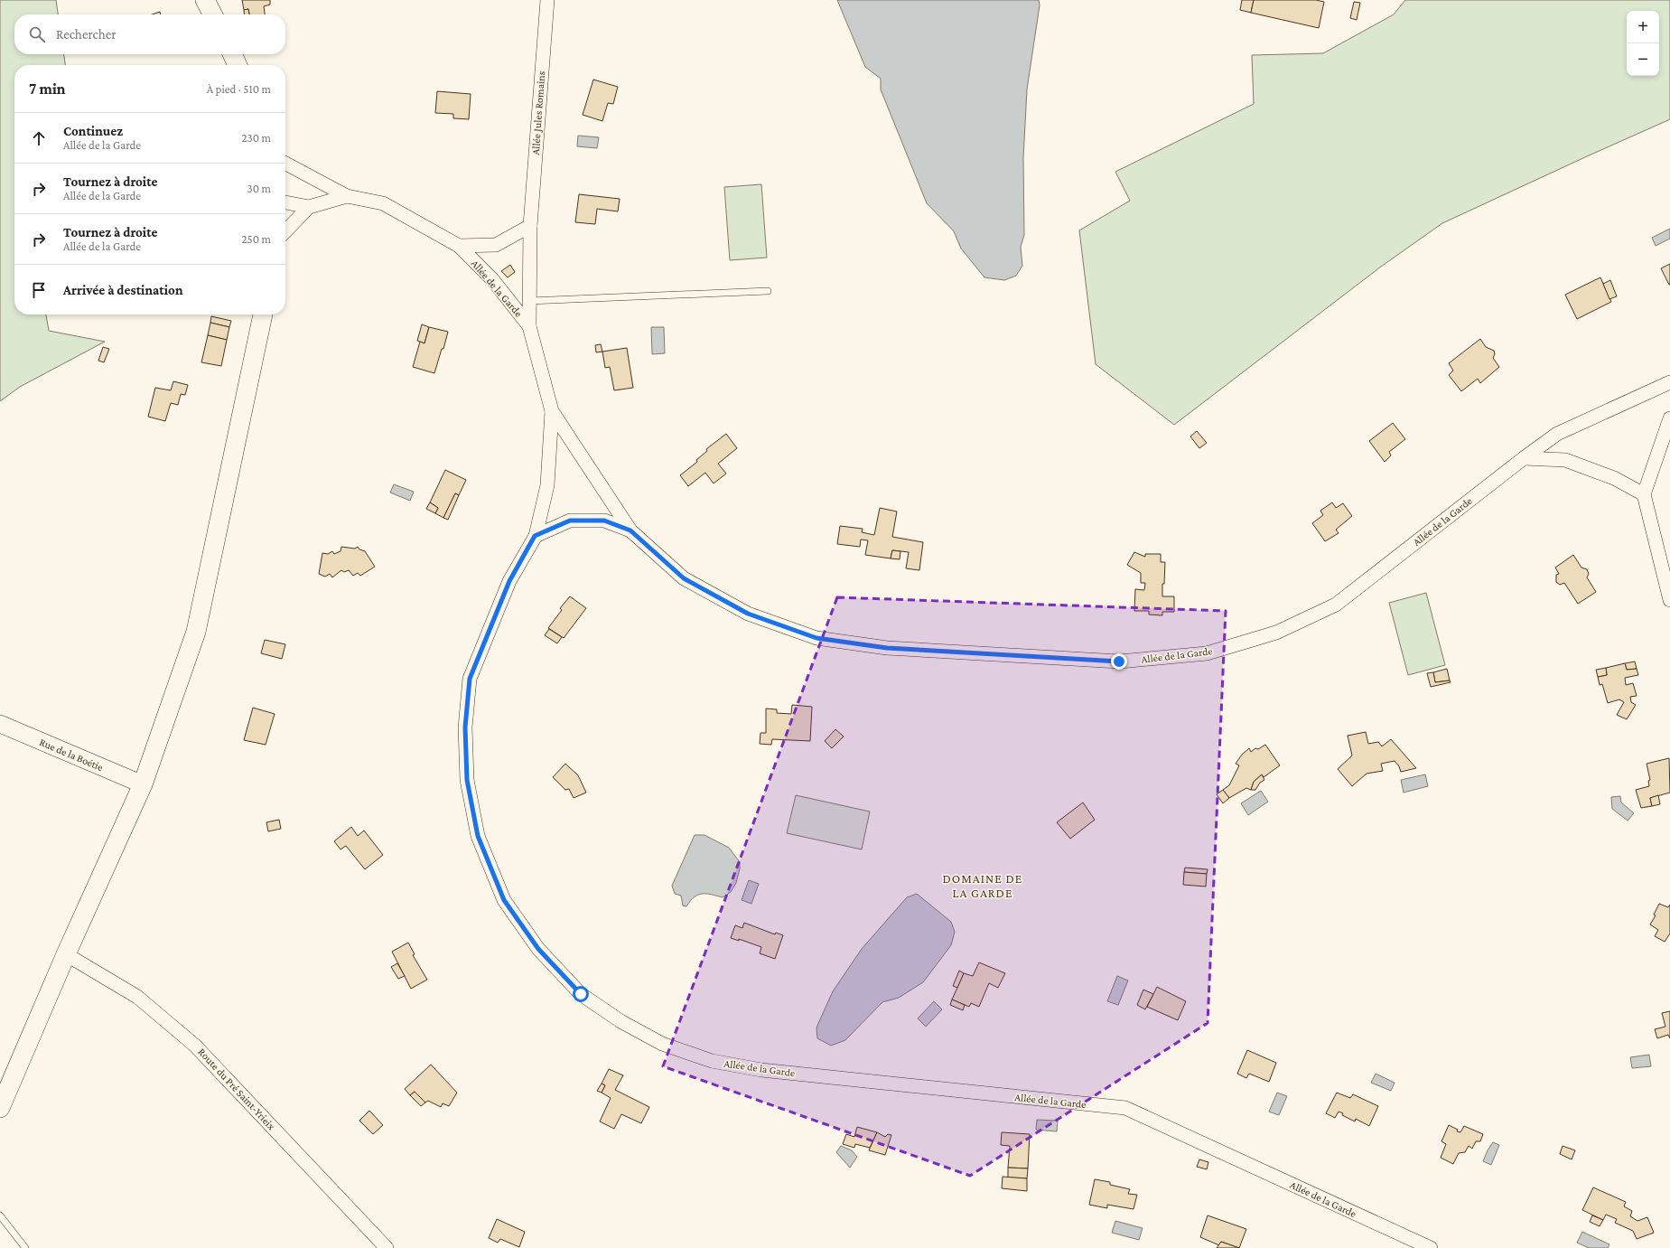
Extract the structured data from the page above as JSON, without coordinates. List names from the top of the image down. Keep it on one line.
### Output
{"streets":{"street":["Allée Jules Romains","Allée de la Garde","Rue de la Boétie","Route du Pré Saint-Yrieix"]},"crossings":[["Allée Jules Romains","Allée de la Garde"]],"districts":["DOMAINE DE LA GARDE"],"page":{"map_buttons":["+","−"],"search":"Rechercher","heading":["7 min","À pied · 510 m"],"list":[["Continuez","Allée de la Garde","230 m"],["Tournez à droite","Allée de la Garde","30 m"],["Tournez à droite","Allée de la Garde","250 m"],"Arrivée à destination"]}}
